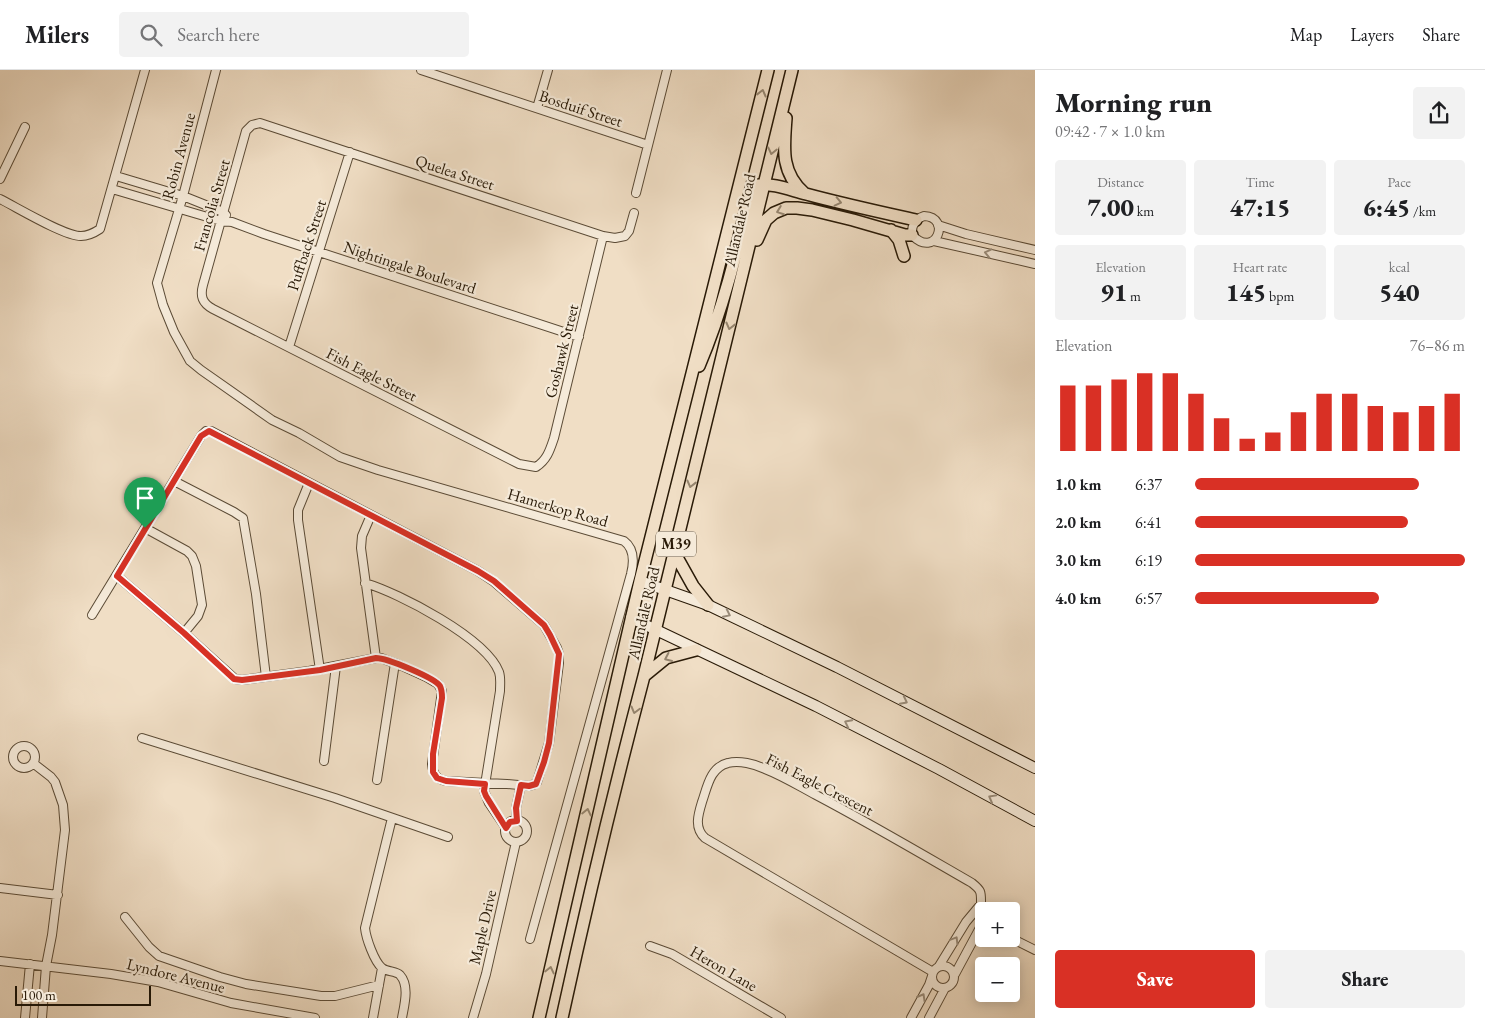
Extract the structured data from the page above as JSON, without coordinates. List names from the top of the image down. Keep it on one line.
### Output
{"streets":{"main road":["Allandale Road","M39"],"street":["Bosduif Street","Robin Avenue","Quelea Street","Francolia Street","Puffback Street","Nightingale Boulevard","Goshawk Street","Fish Eagle Street","Hamerkop Road","Fish Eagle Crescent","Maple Drive","Heron Lane","Lyndore Avenue"]},"crossings":[["Robin Avenue","Nightingale Boulevard"],["Robin Avenue","Hamerkop Road"],["Quelea Street","Francolia Street"],["Quelea Street","Puffback Street"],["Quelea Street","Goshawk Street"],["Francolia Street","Nightingale Boulevard"],["Francolia Street","Fish Eagle Street"],["Puffback Street","Nightingale Boulevard"],["Puffback Street","Fish Eagle Street"],["Nightingale Boulevard","Goshawk Street"],["Goshawk Street","Fish Eagle Street"]],"scale_bar":"100 m","page":{"header":"Milers","search":"Search here","nav":["Map","Layers","Share"],"heading":["Morning run","09:42 · 7 × 1.0 km"],"stats":[["Distance","7.00 km"],["Time","47:15"],["Pace","6:45 /km"],["Elevation","91 m"],["Heart rate","145 bpm"],["kcal","540"]],"chart":["Elevation","76–86 m"],"list":[{"name":"1.0 km","note":"6:37"},{"name":"2.0 km","note":"6:41"},{"name":"3.0 km","note":"6:19"},{"name":"4.0 km","note":"6:57"}],"map_buttons":["+","−"],"buttons":["Save","Share"],"scale":"100 m"}}
